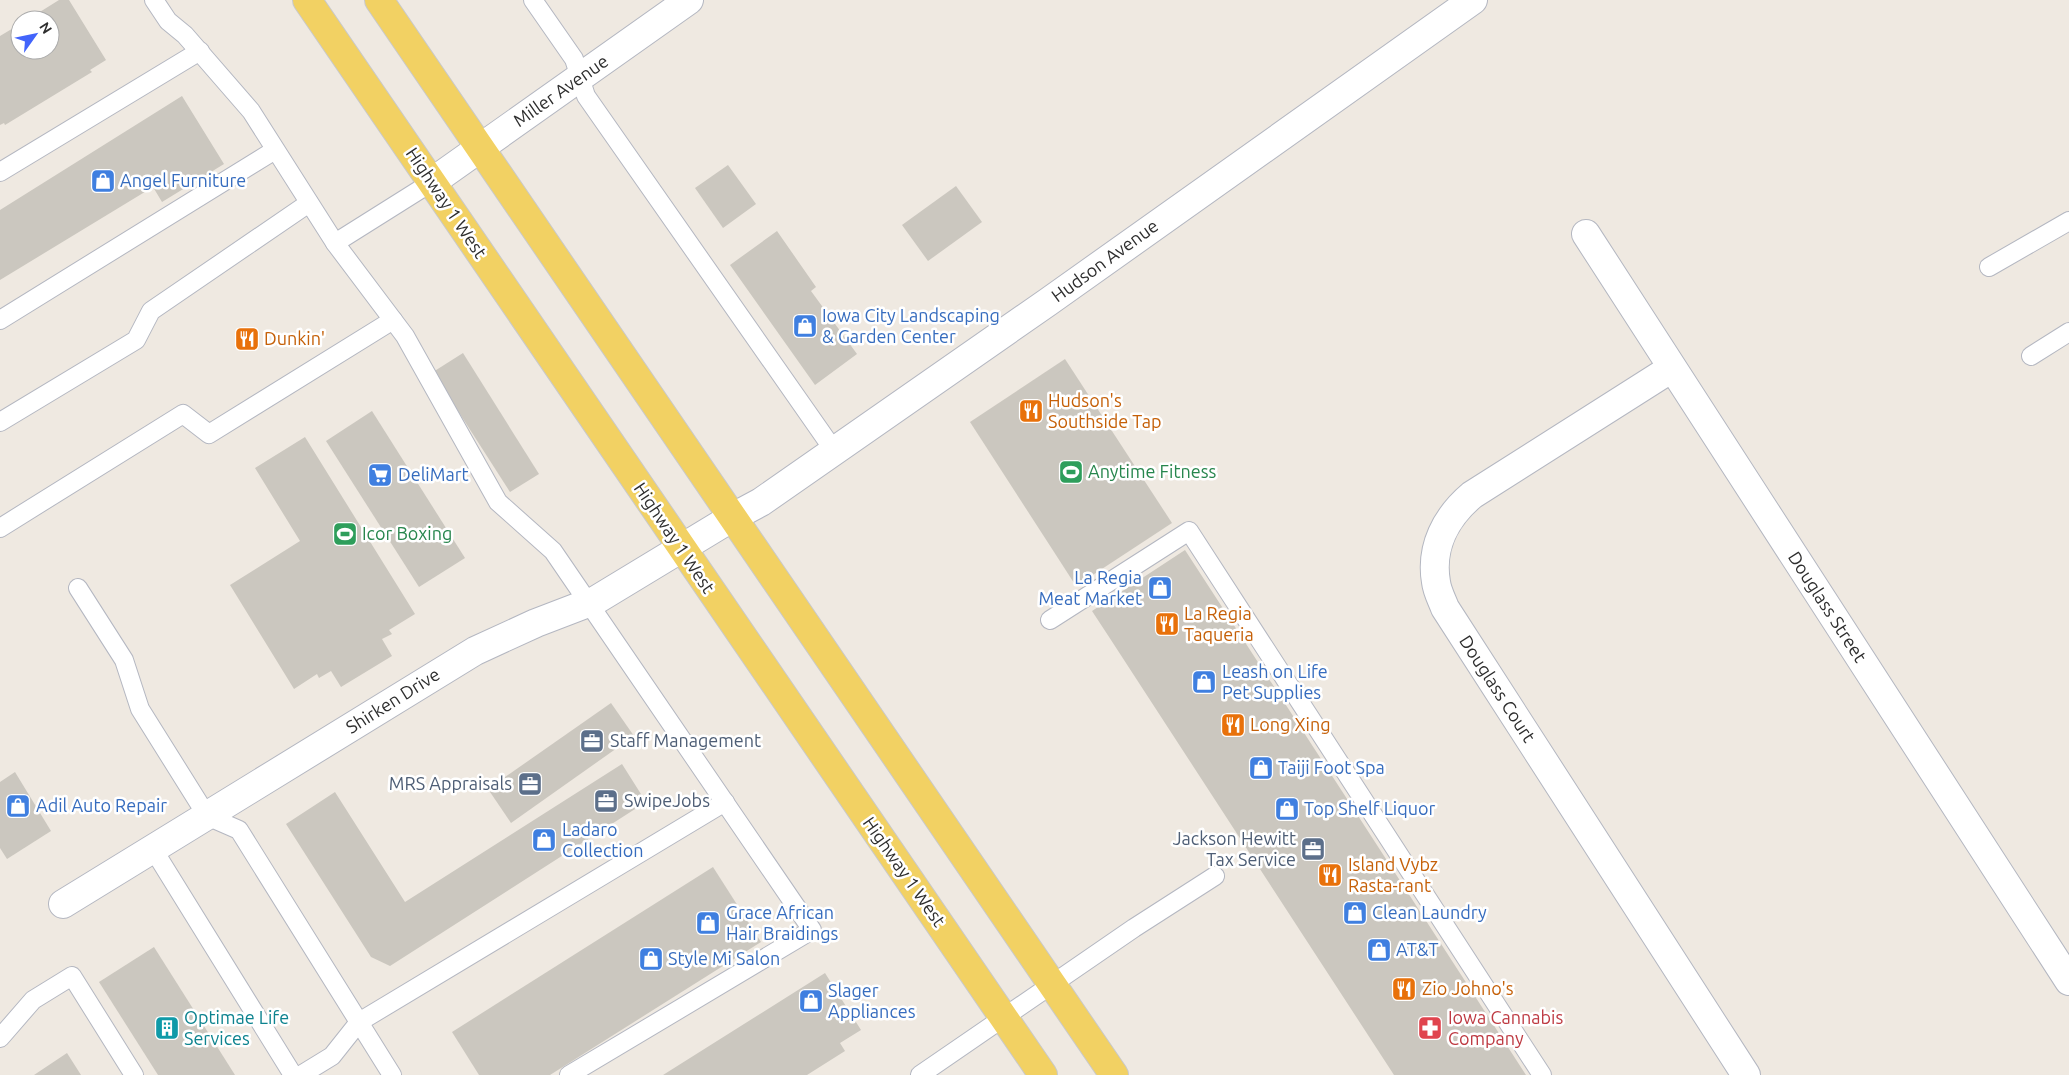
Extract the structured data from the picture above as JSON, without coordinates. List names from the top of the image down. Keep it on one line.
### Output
{"streets":{"main road":["Highway 1 West"],"street":["Miller Avenue","Hudson Avenue","Douglass Street","Douglass Court","Shirken Drive"]},"crossings":[["Miller Avenue","Highway 1 West"],["Highway 1 West","Shirken Drive"],["Hudson Avenue","Shirken Drive"],["Douglass Street","Douglass Court"]],"places":{"shop":["Angel Furniture","Iowa City Landscaping & Garden Center","La Regia Meat Market","Leash on Life Pet Supplies","Taiji Foot Spa","Adil Auto Repair","Top Shelf Liquor","Ladaro Collection","Clean Laundry","Grace African Hair Braidings","AT&T","Style Mi Salon","Slager Appliances"],"restaurant":["Dunkin'","Hudson's Southside Tap","La Regia Taqueria","Long Xing","Island Vybz Rasta-rant","Zio Johno's"],"sports":["Anytime Fitness","Icor Boxing"],"supermarket":["DeliMart"],"office":["Staff Management","MRS Appraisals","SwipeJobs","Jackson Hewitt Tax Service"],"building":["Optimae Life Services"],"pharmacy":["Iowa Cannabis Company"]},"north":"top right"}
